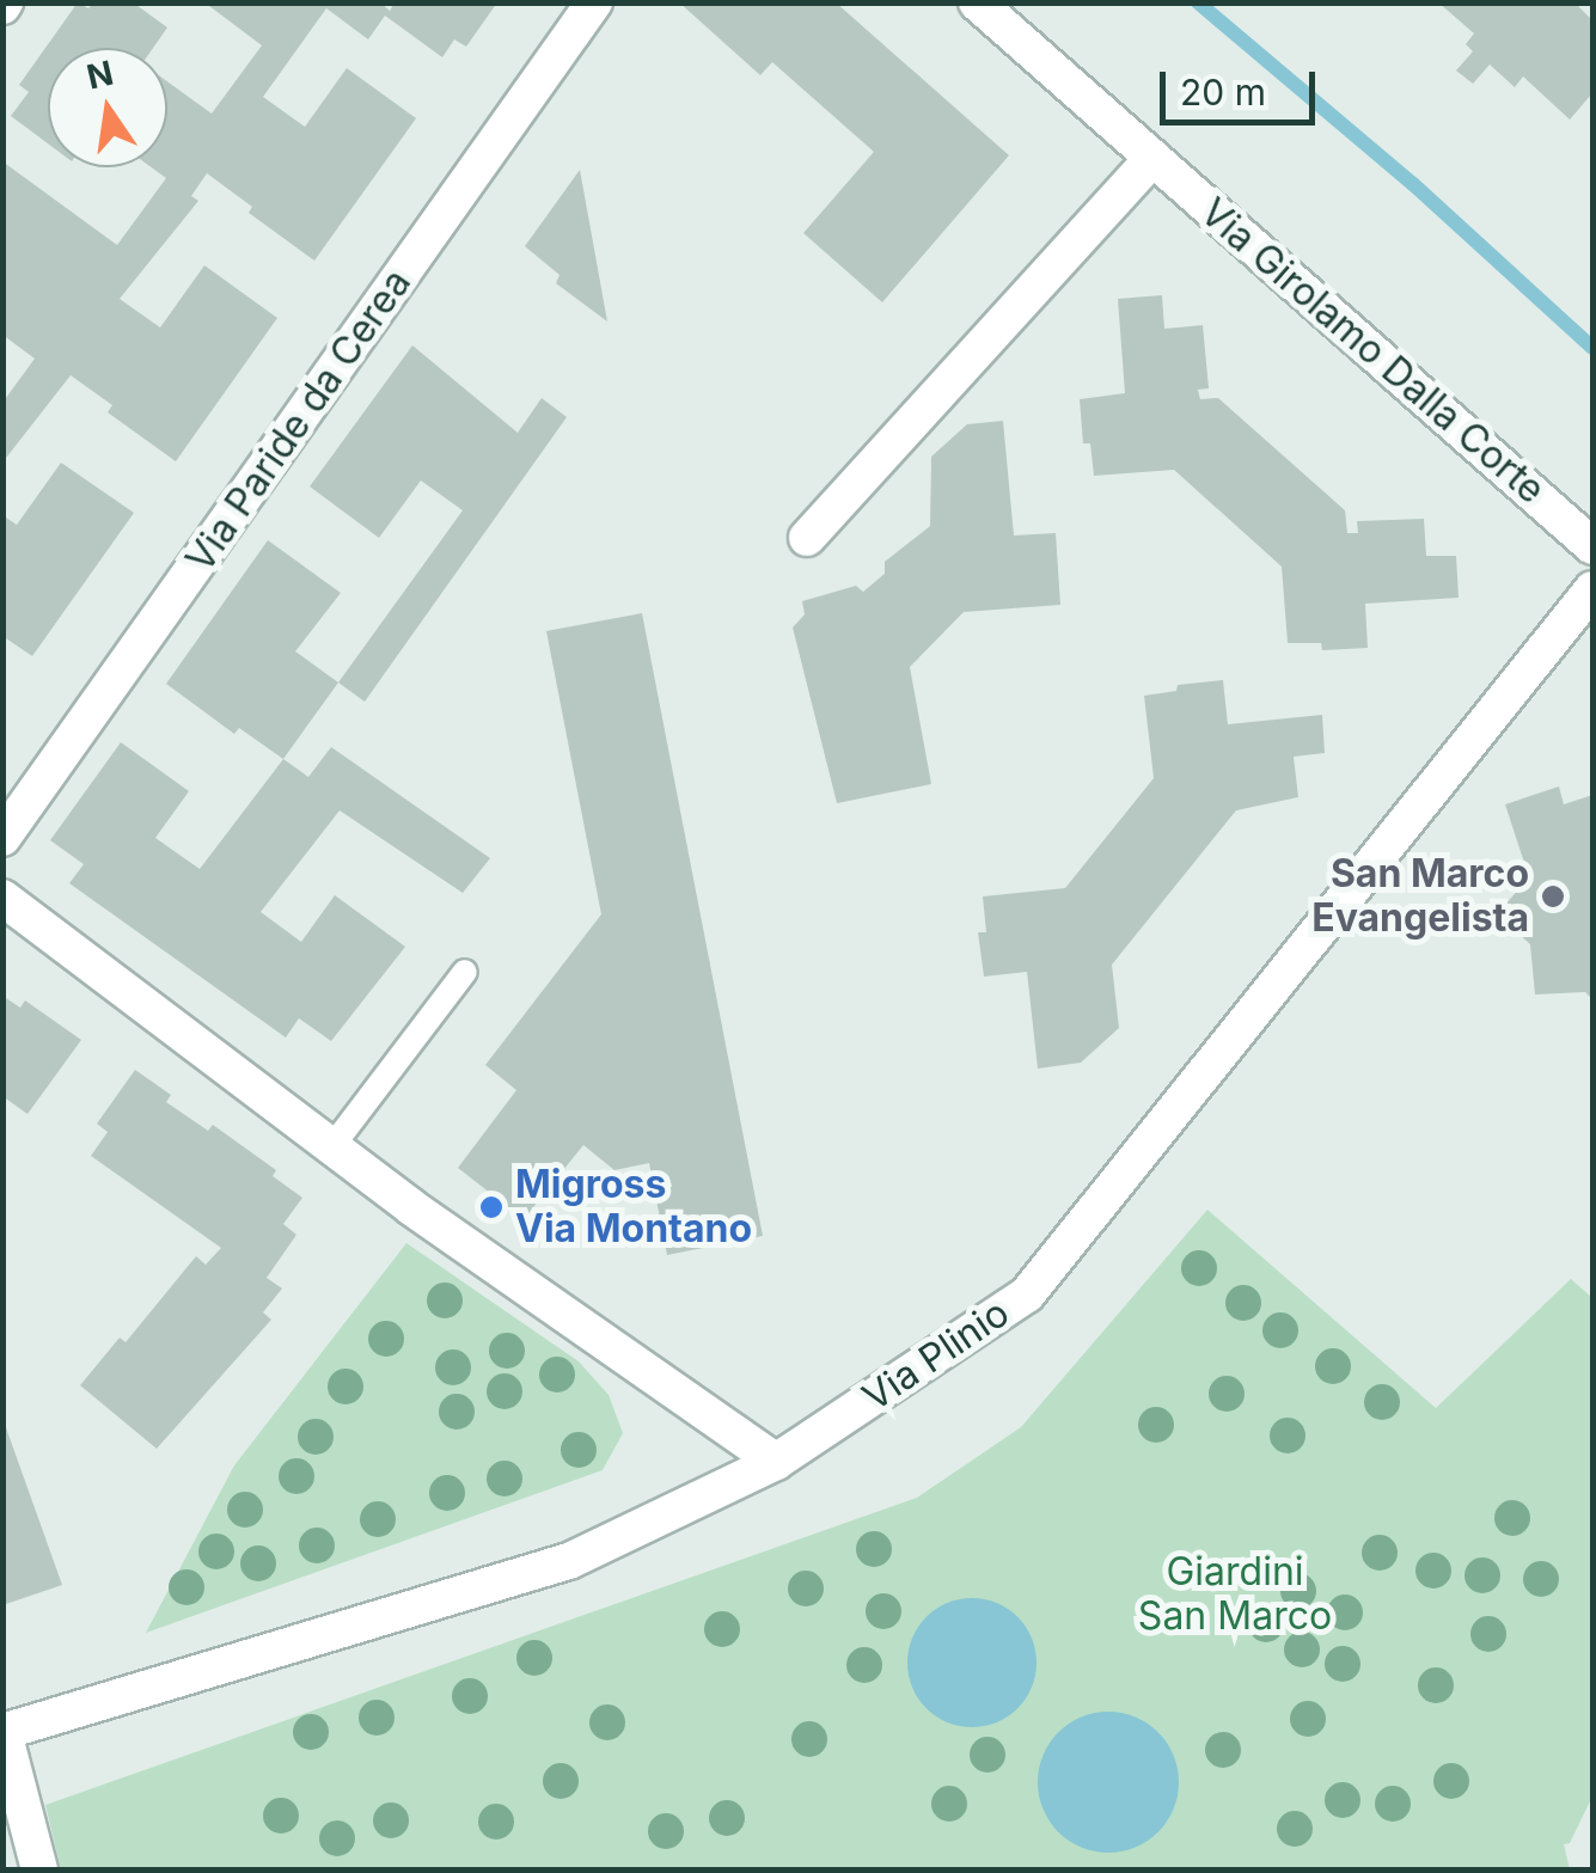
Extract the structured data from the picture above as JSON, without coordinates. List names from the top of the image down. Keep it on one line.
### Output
{"streets":{"street":["Via Girolamo Dalla Corte","Via Paride da Cerea","Via Plinio"]},"parks":["Giardini San Marco"],"places":["San Marco Evangelista","Migross Via Montano"],"scale_bar":"20 m","north":"top"}
